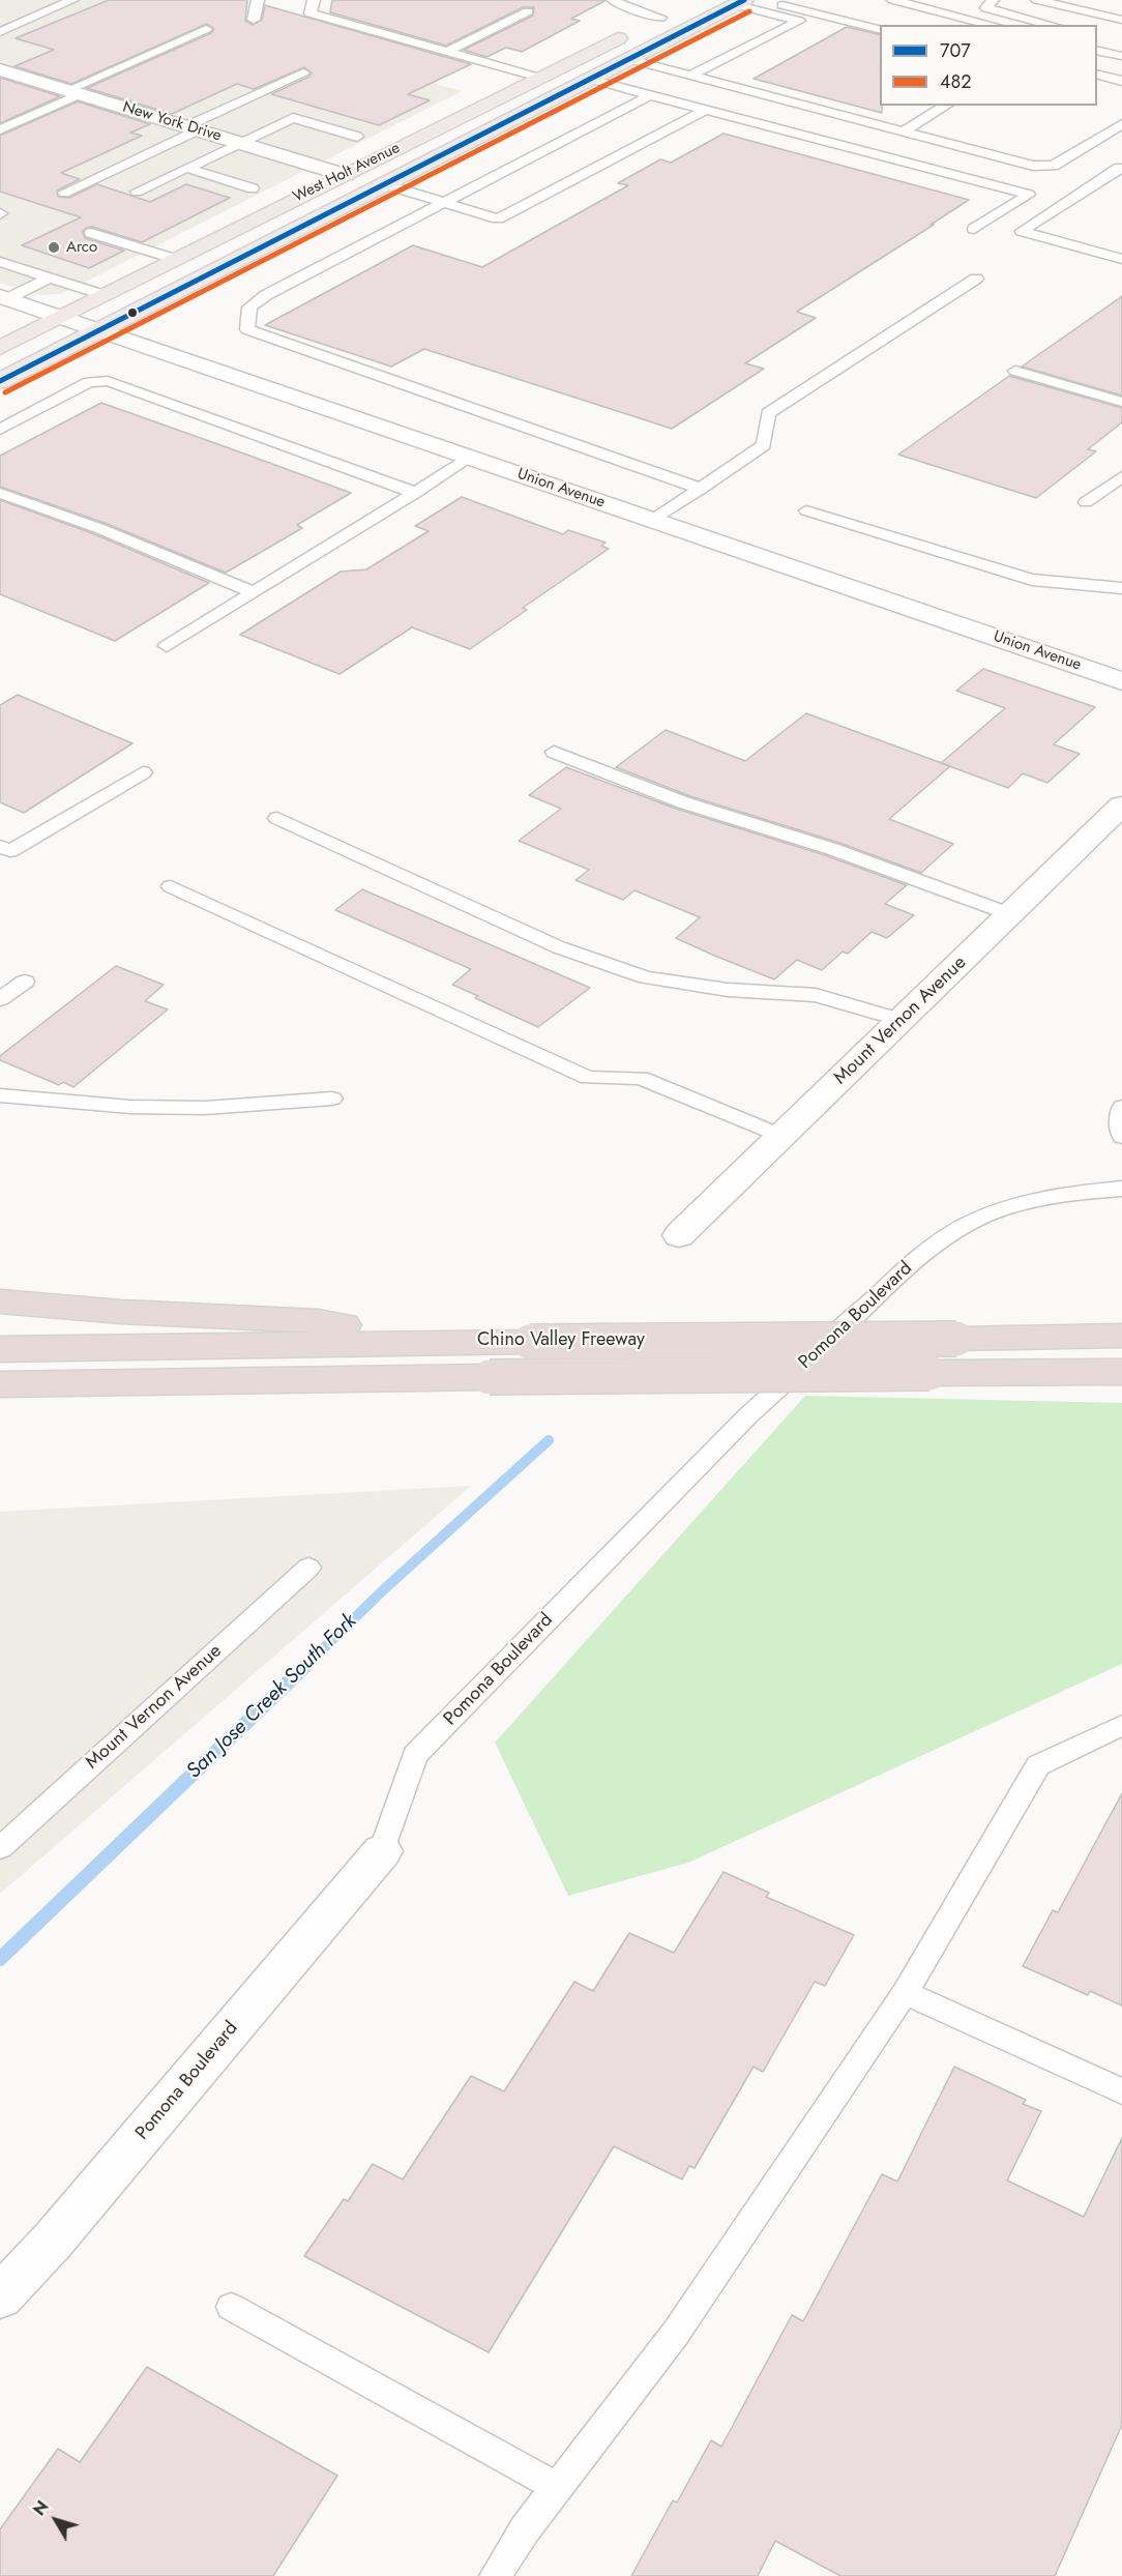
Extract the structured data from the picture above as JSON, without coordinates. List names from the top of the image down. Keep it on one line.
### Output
{"streets":{"highway":["Chino Valley Freeway"],"main road":["West Holt Avenue"],"street":["New York Drive","Union Avenue","Mount Vernon Avenue","Pomona Boulevard"]},"crossings":[["New York Drive","West Holt Avenue"],["West Holt Avenue","Union Avenue"]],"water":["San Jose Creek South Fork"],"places":["Arco"],"lines":["transit line 707","transit line 482"],"legend":["707","482"],"north":"top left"}
